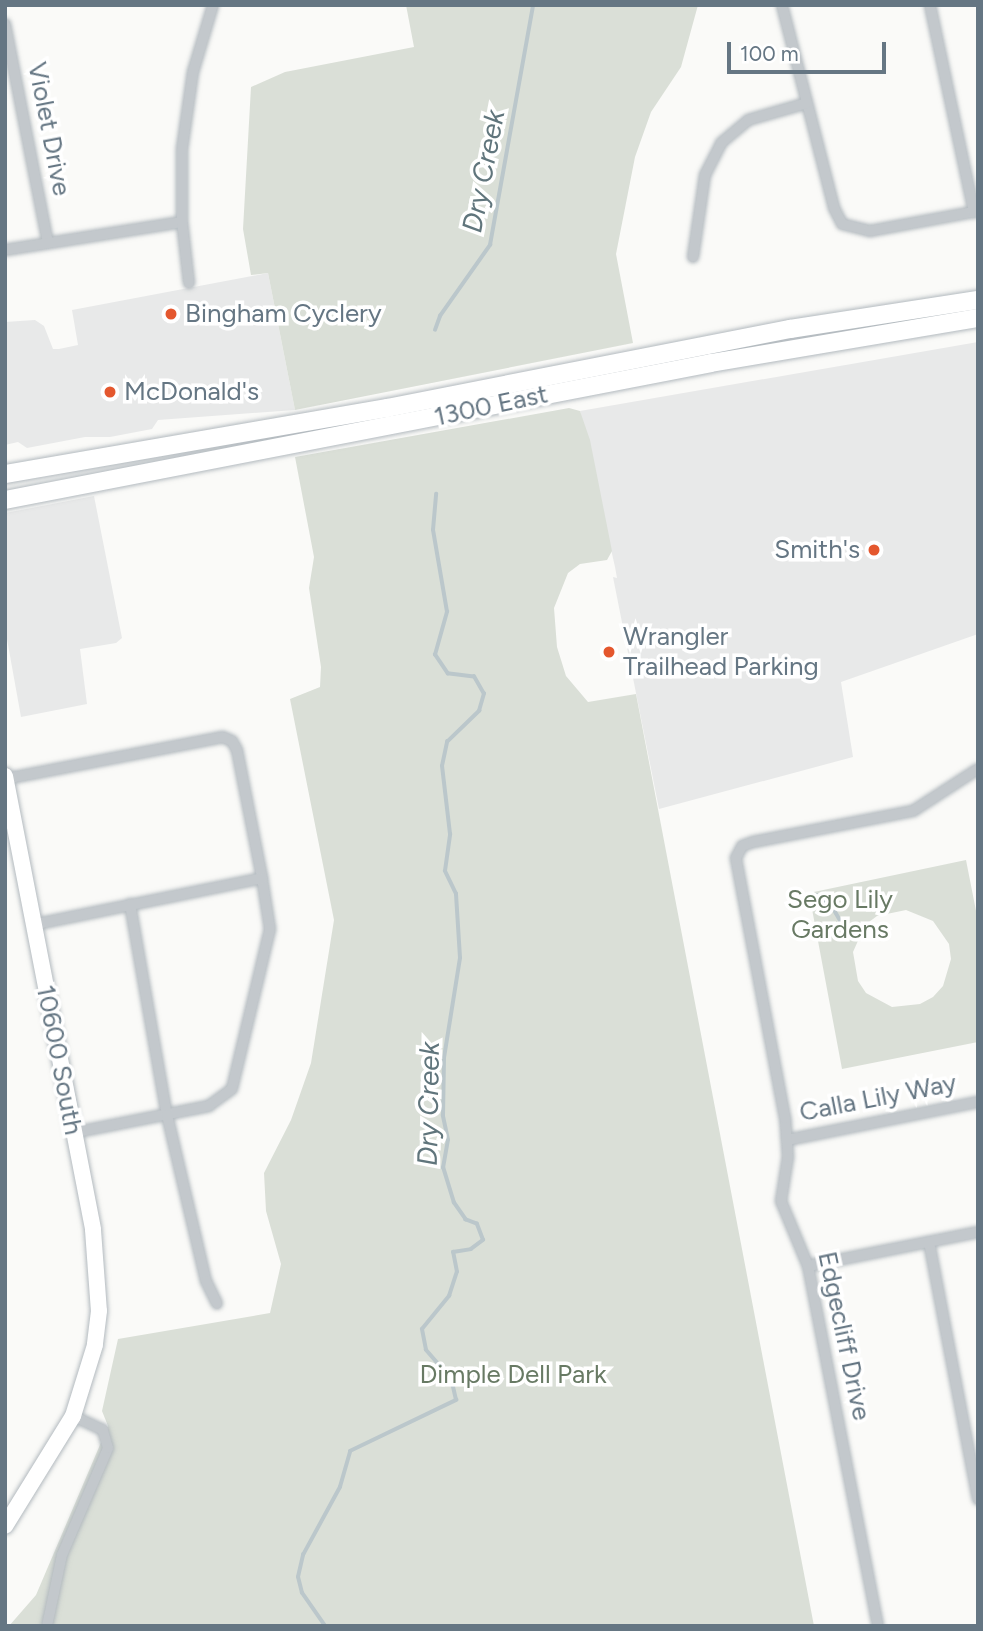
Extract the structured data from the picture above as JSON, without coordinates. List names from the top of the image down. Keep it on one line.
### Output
{"streets":{"main road":["1300 East","10600 South"],"street":["Violet Drive","Calla Lily Way","Edgecliff Drive"]},"crossings":[["Calla Lily Way","Edgecliff Drive"]],"water":["Dry Creek"],"parks":["Sego Lily Gardens","Dimple Dell Park"],"places":["Bingham Cyclery","McDonald's","Smith's","Wrangler Trailhead Parking"],"scale_bar":"100 m"}
